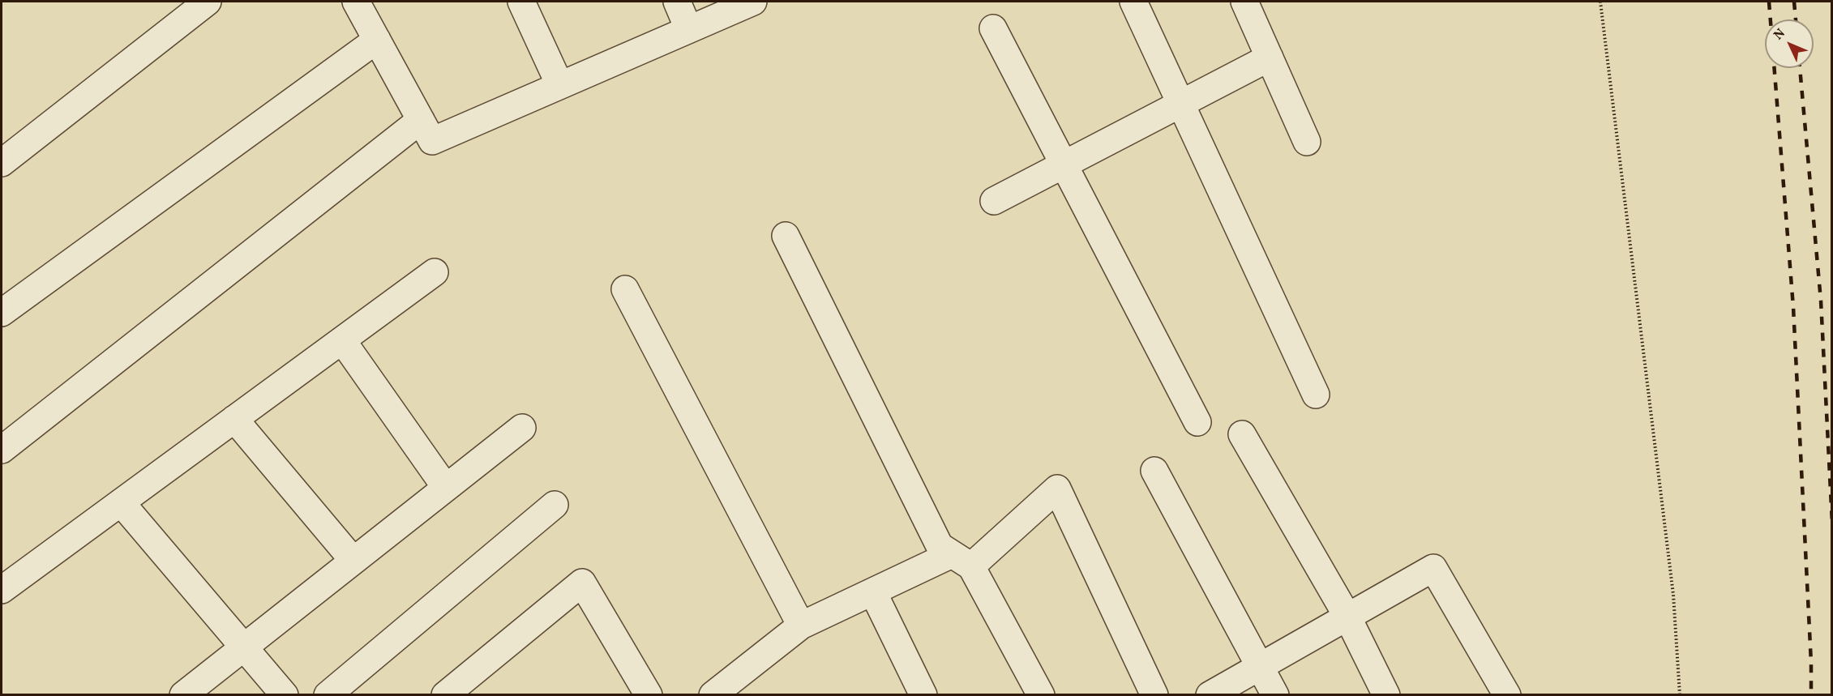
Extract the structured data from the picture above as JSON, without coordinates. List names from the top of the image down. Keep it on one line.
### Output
{"north":"top left"}
